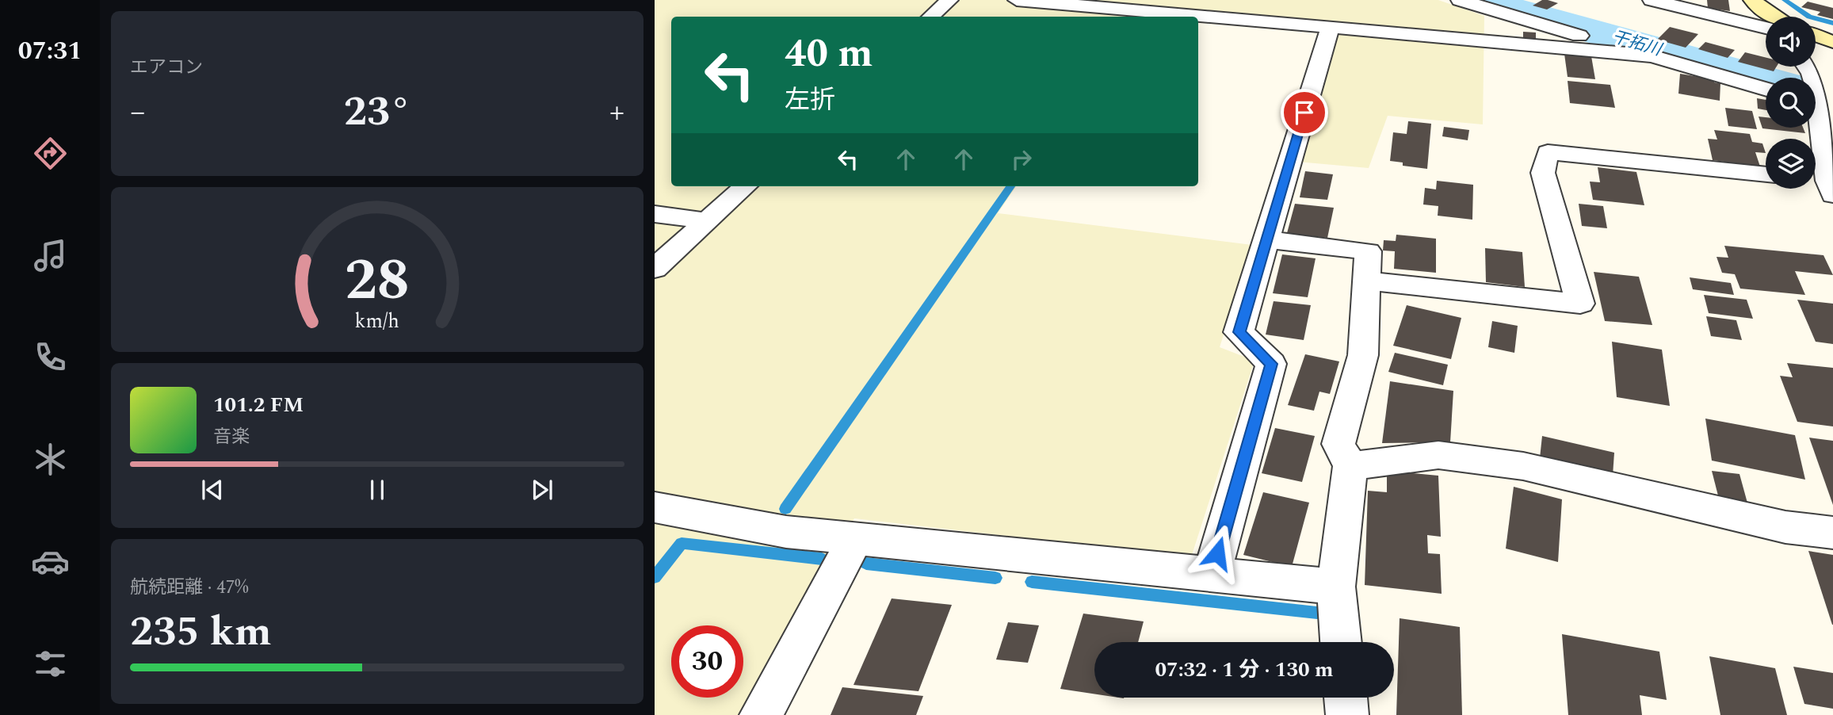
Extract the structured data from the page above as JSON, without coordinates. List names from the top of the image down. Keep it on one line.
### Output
{"water":["干拓川"],"page":{"tabs":"07:31","tile":["エアコン",["航続距離 · 47%","235 km"]],"turn":["40 m","左折"],"heat":["−","23°","+"],"song":["101.2 FM","音楽"],"limit":"30","trip":"07:32 · 1 分 · 130 m","gauge":["28","km/h"]}}
